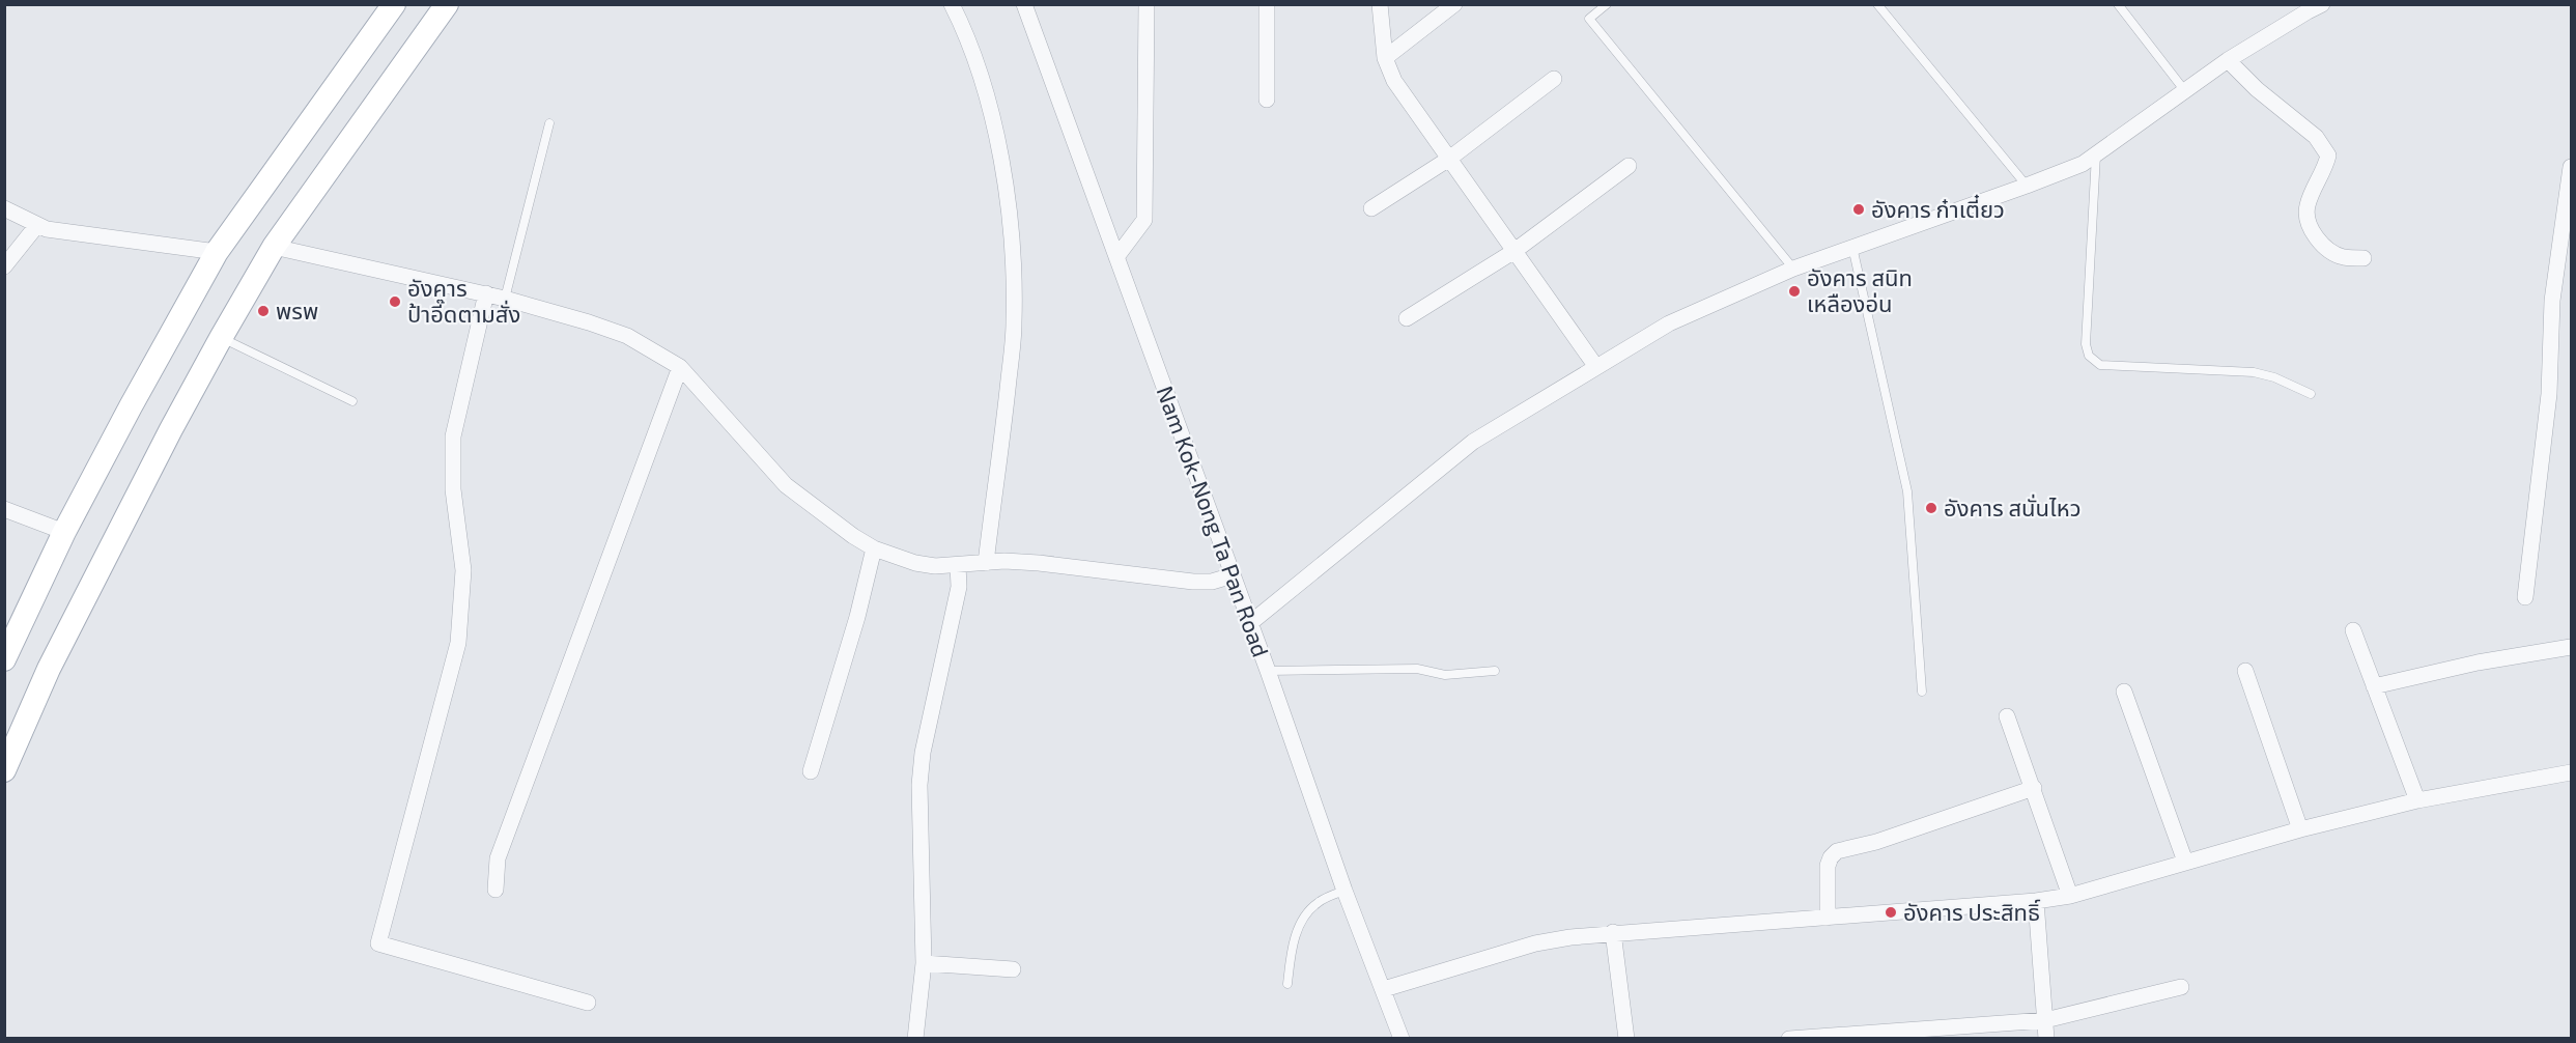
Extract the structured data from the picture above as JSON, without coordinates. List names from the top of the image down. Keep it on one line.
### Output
{"streets":{"street":["Nam Kok-Nong Ta Pan Road"]},"places":["อังคาร ก๋าเตี๋ยว","อังคาร สนิท เหลืองอ่น","อังคาร ป้าอี๊ดตามสั่ง","พรพ","อังคาร สนั่นไหว","อังคาร ประสิทธิ์"]}
